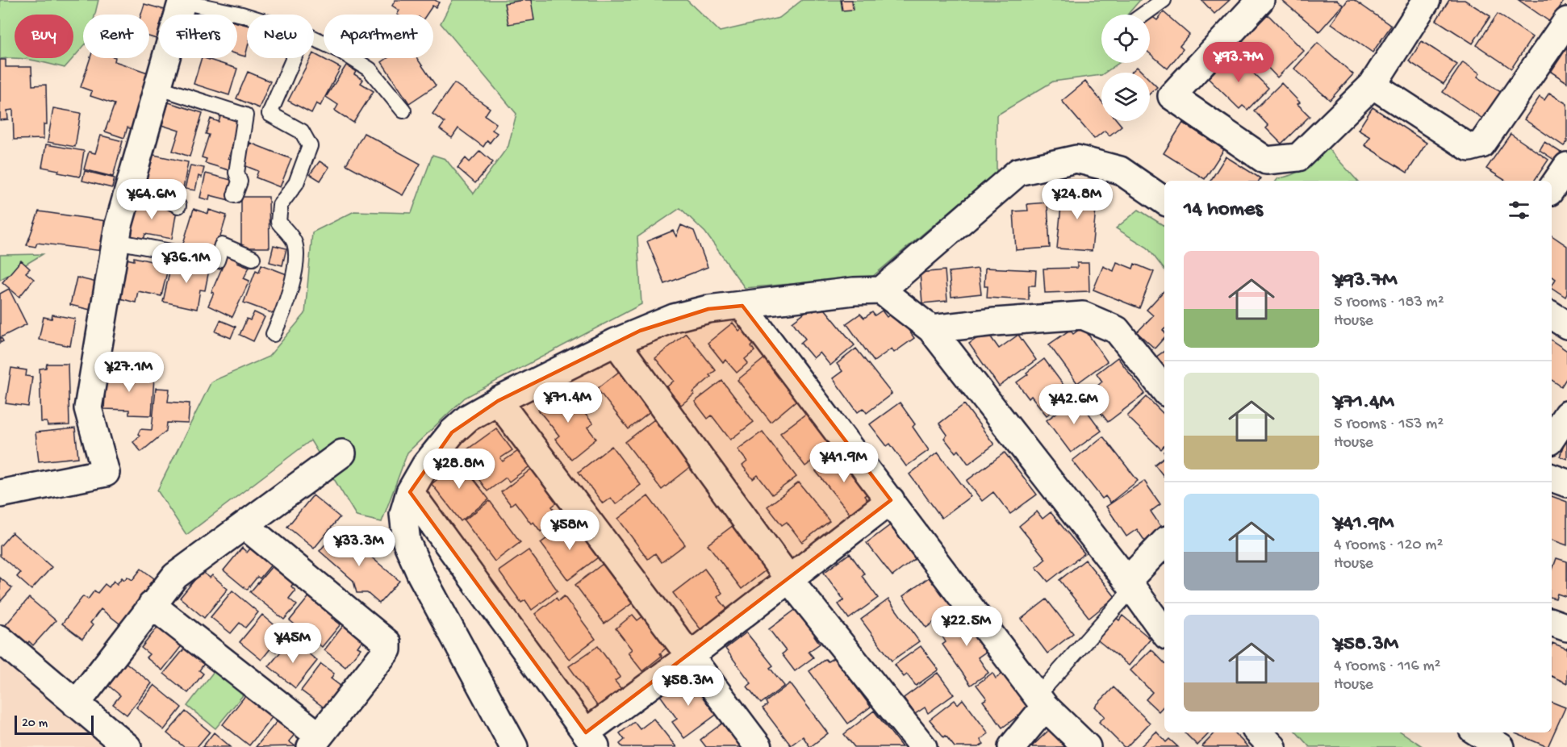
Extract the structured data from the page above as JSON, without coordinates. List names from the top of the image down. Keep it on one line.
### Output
{"scale_bar":"20 m","page":{"chip":["Buy","Rent","Filters","New","Apartment"],"price":["¥93.7M","¥64.6M","¥24.8M","¥36.1M","¥27.1M","¥71.4M","¥42.6M","¥41.9M","¥28.8M","¥58M","¥33.3M","¥22.5M","¥45M","¥58.3M"],"heading":"14 homes","list":[{"name":"¥93.7M","note":"5 rooms · 183 m² · House"},{"name":"¥71.4M","note":"5 rooms · 153 m² · House"},{"name":"¥41.9M","note":"4 rooms · 120 m² · House"},{"name":"¥58.3M","note":"4 rooms · 116 m² · House"}],"scale":"20 m"}}
